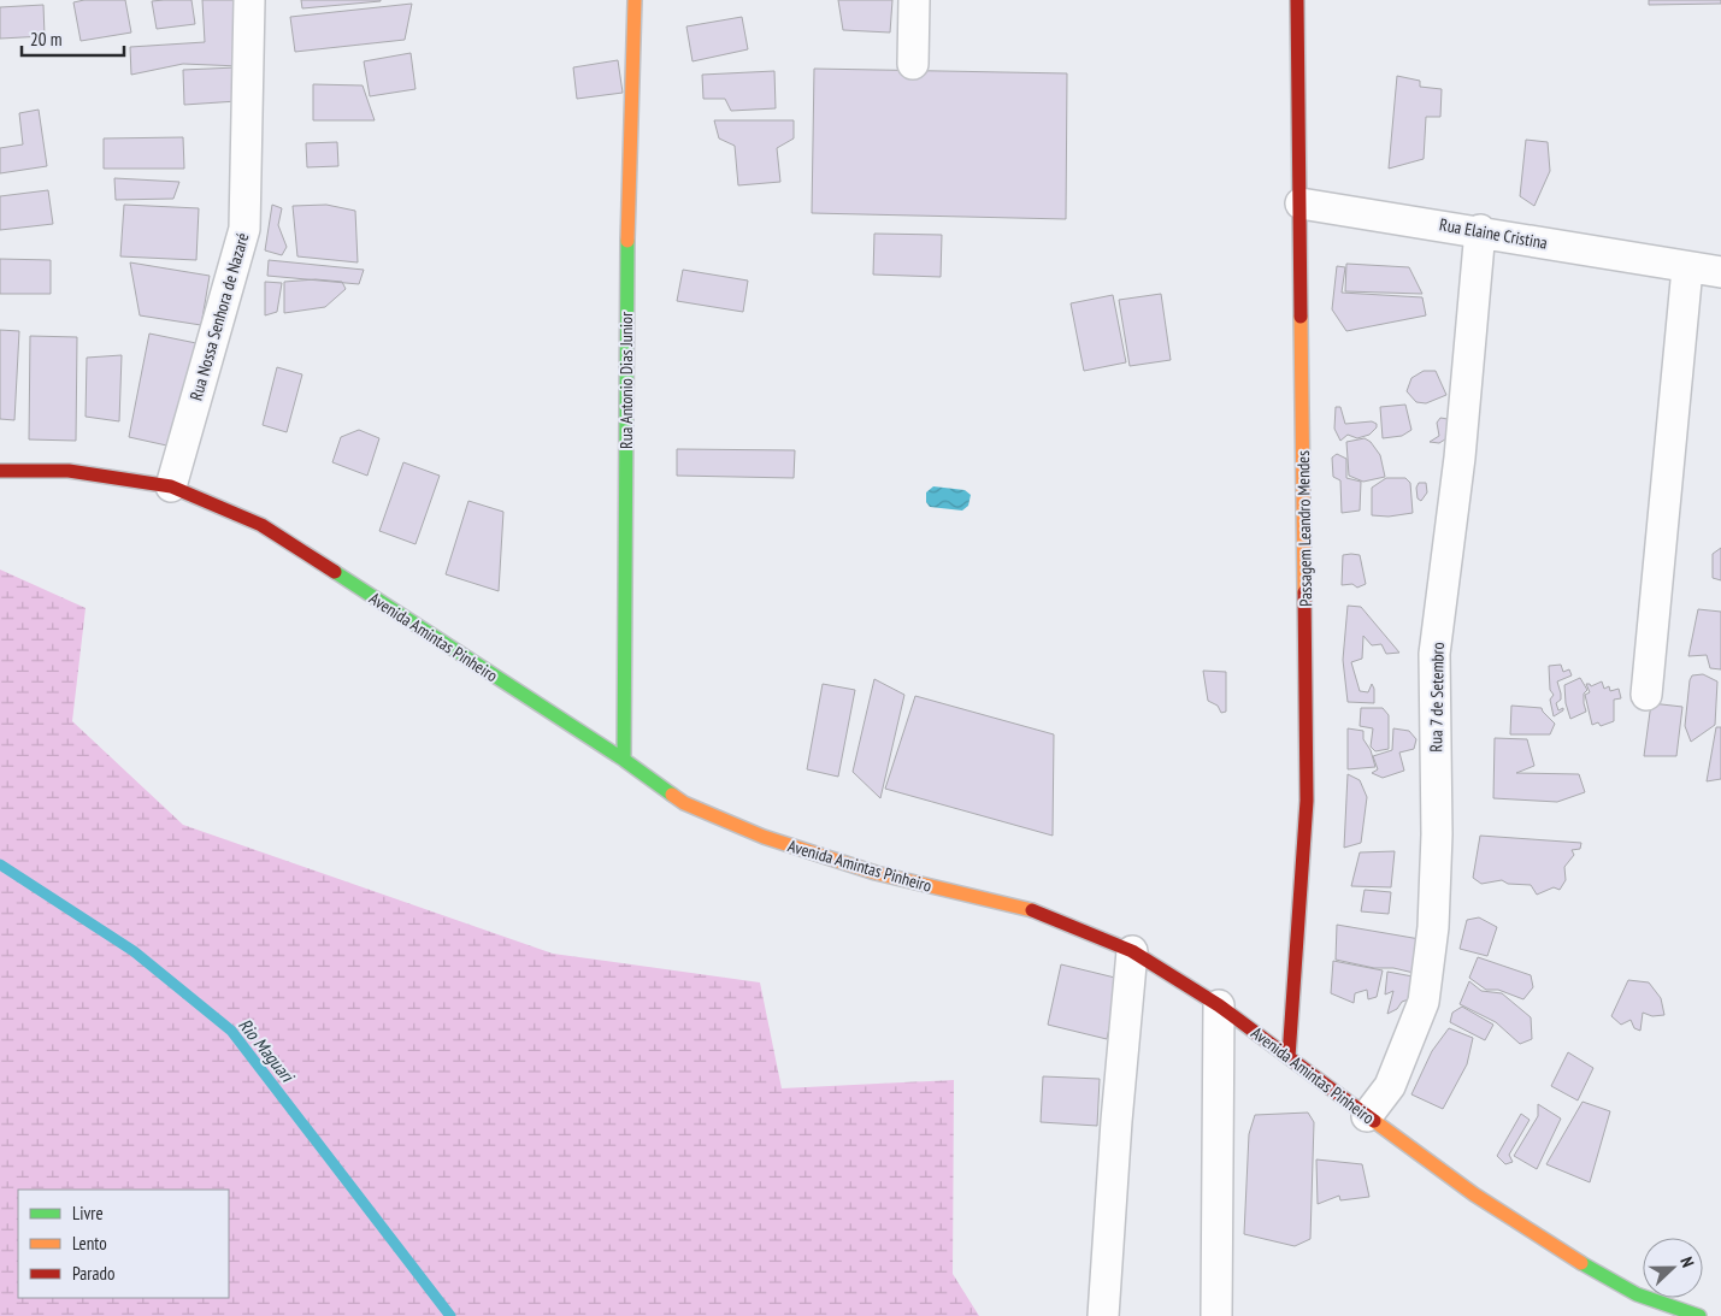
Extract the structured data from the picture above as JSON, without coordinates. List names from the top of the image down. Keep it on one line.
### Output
{"streets":{"street":["Rua Elaine Cristina","Rua Nossa Senhora de Nazaré","Rua Antonio Dias Junior","Passagem Leandro Mendes","Avenida Amintas Pinheiro","Rua 7 de Setembro"]},"crossings":[["Rua Elaine Cristina","Passagem Leandro Mendes"],["Rua Elaine Cristina","Rua 7 de Setembro"],["Rua Nossa Senhora de Nazaré","Avenida Amintas Pinheiro"],["Rua Antonio Dias Junior","Avenida Amintas Pinheiro"],["Passagem Leandro Mendes","Avenida Amintas Pinheiro"],["Avenida Amintas Pinheiro","Rua 7 de Setembro"]],"water":["Rio Maguari"],"legend":["Livre","Lento","Parado"],"scale_bar":"20 m","north":"right"}
